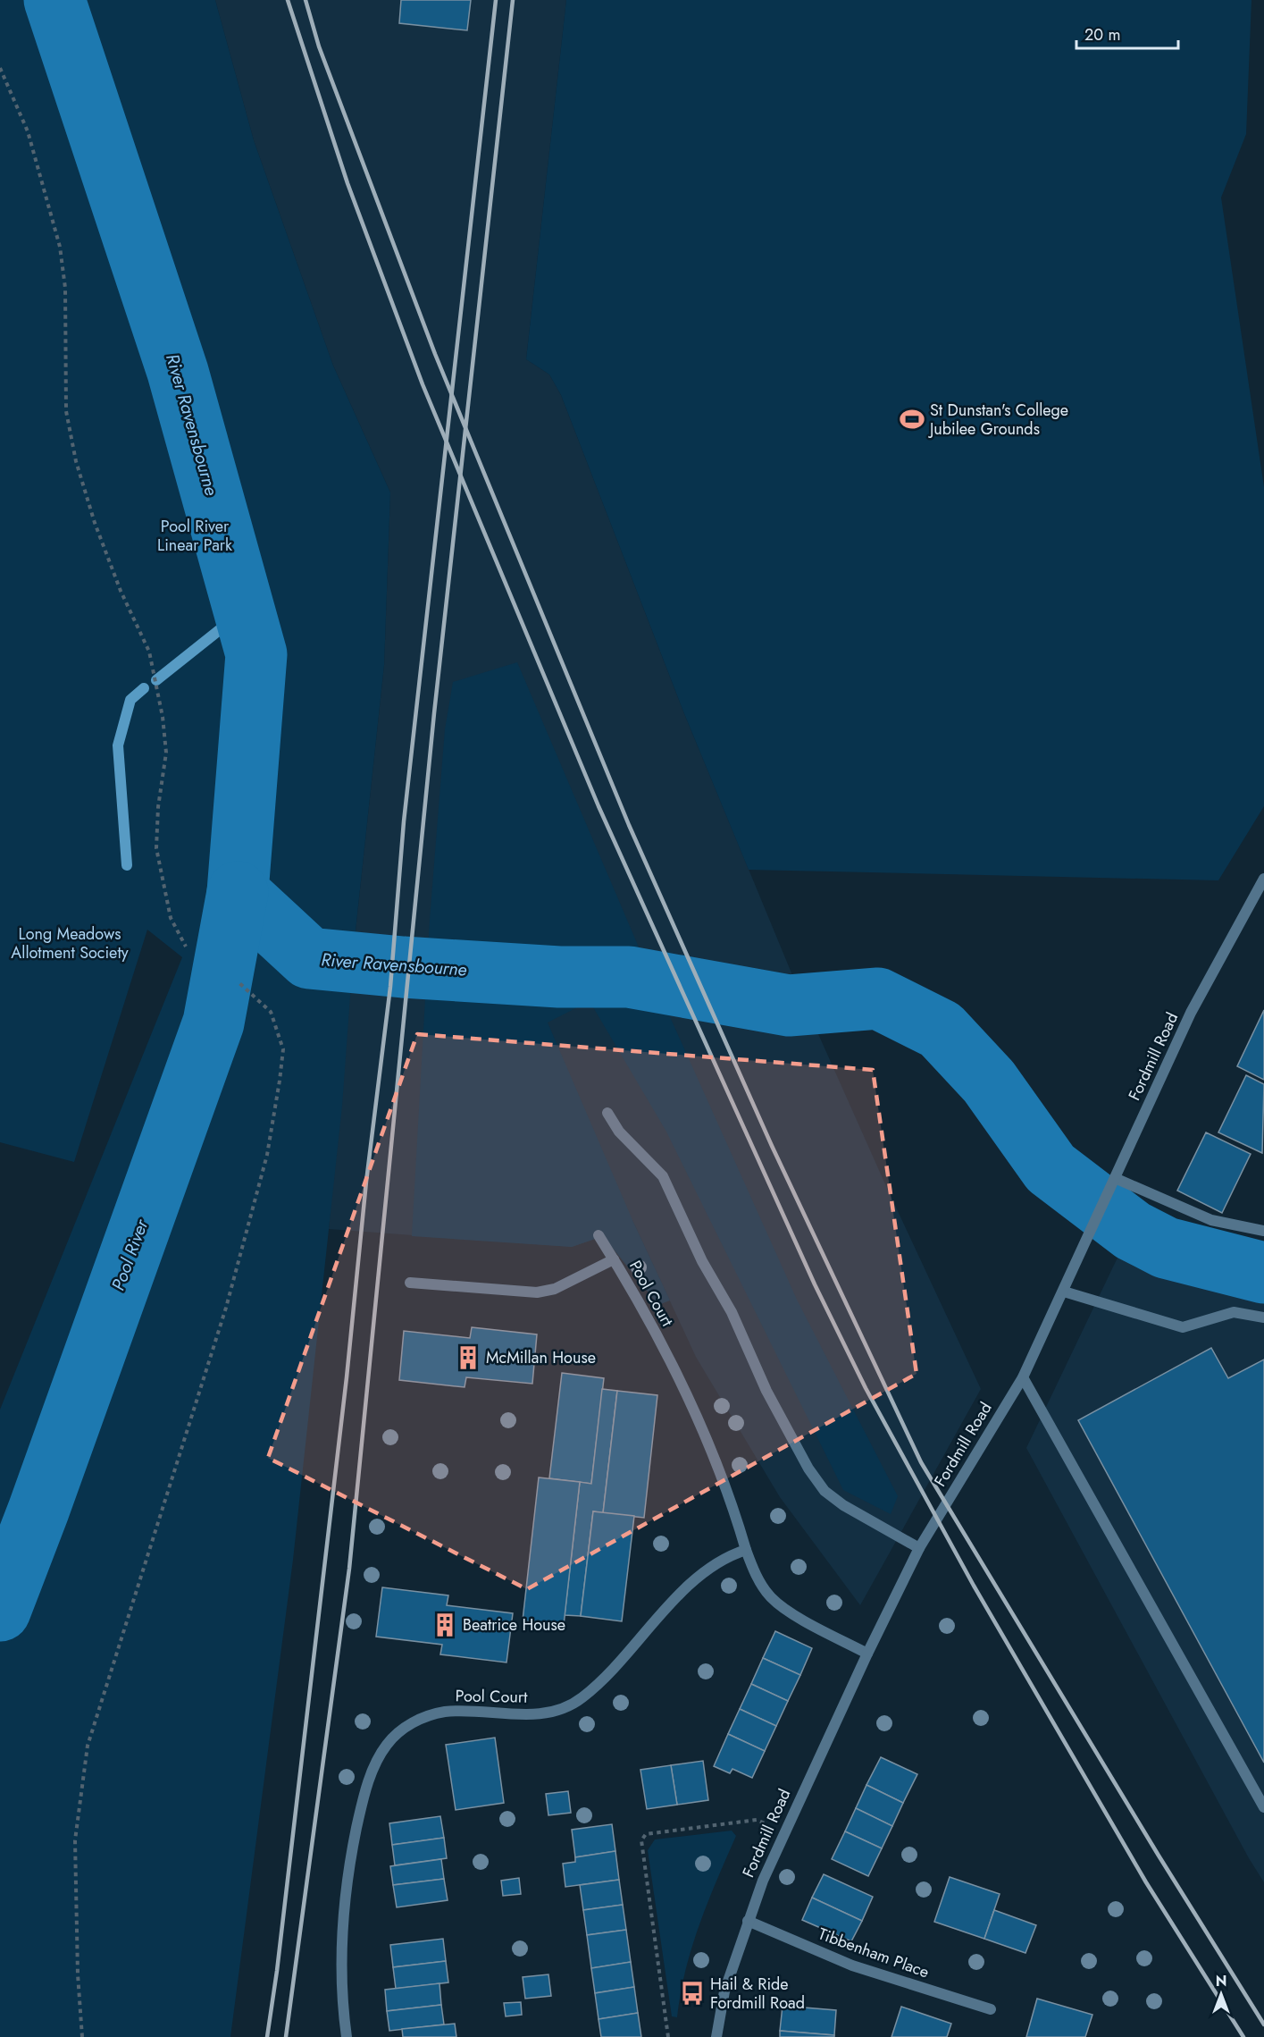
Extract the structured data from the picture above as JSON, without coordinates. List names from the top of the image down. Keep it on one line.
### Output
{"streets":{"street":["Fordmill Road","Pool Court","Tibbenham Place"]},"crossings":[["Fordmill Road","Pool Court"],["Fordmill Road","Tibbenham Place"]],"water":["River Ravensbourne","Pool River"],"parks":["Pool River Linear Park","Long Meadows Allotment Society"],"places":{"sports":["St Dunstan's College Jubilee Grounds"],"building":["McMillan House","Beatrice House"],"bus stop":["Hail & Ride Fordmill Road"]},"scale_bar":"20 m","north":"top"}
